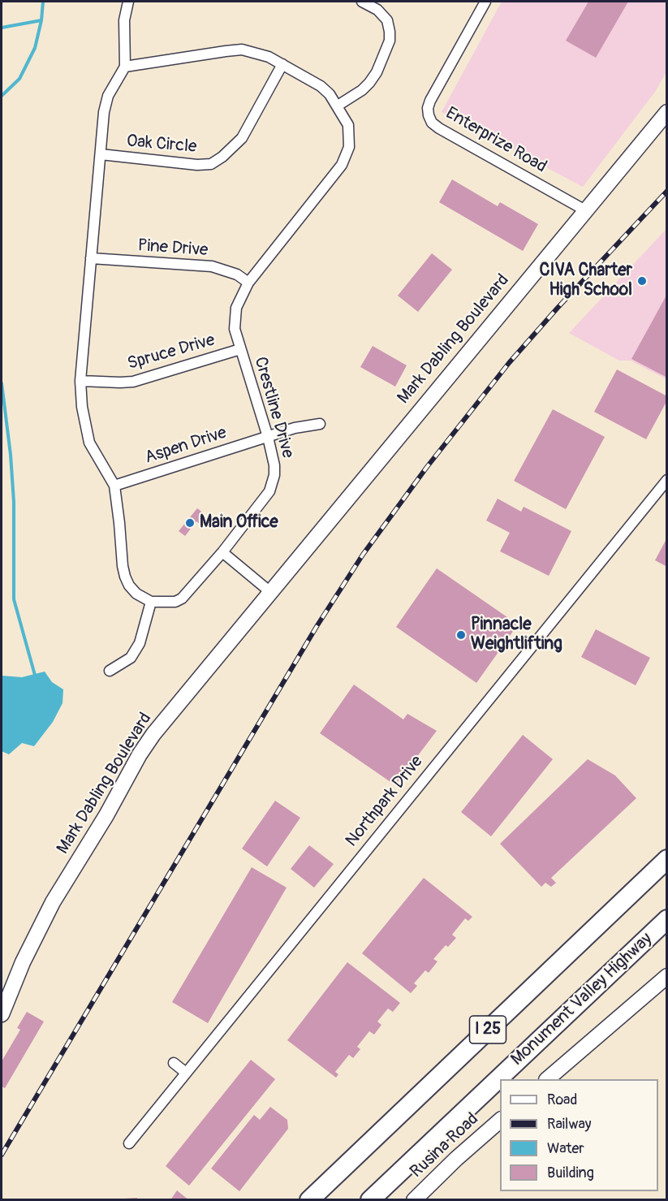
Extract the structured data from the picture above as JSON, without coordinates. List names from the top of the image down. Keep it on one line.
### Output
{"streets":{"highway":["Monument Valley Highway","I 25"],"street":["Enterprize Road","Oak Circle","Pine Drive","Mark Dabling Boulevard","Spruce Drive","Crestline Drive","Aspen Drive","Northpark Drive","Rusina Road"]},"crossings":[["Enterprize Road","Mark Dabling Boulevard"],["Oak Circle","Crestline Drive"],["Pine Drive","Crestline Drive"],["Spruce Drive","Crestline Drive"],["Crestline Drive","Aspen Drive"]],"places":["CIVA Charter High School","Main Office","Pinnacle Weightlifting"],"legend":["Road","Railway","Water","Building"]}
